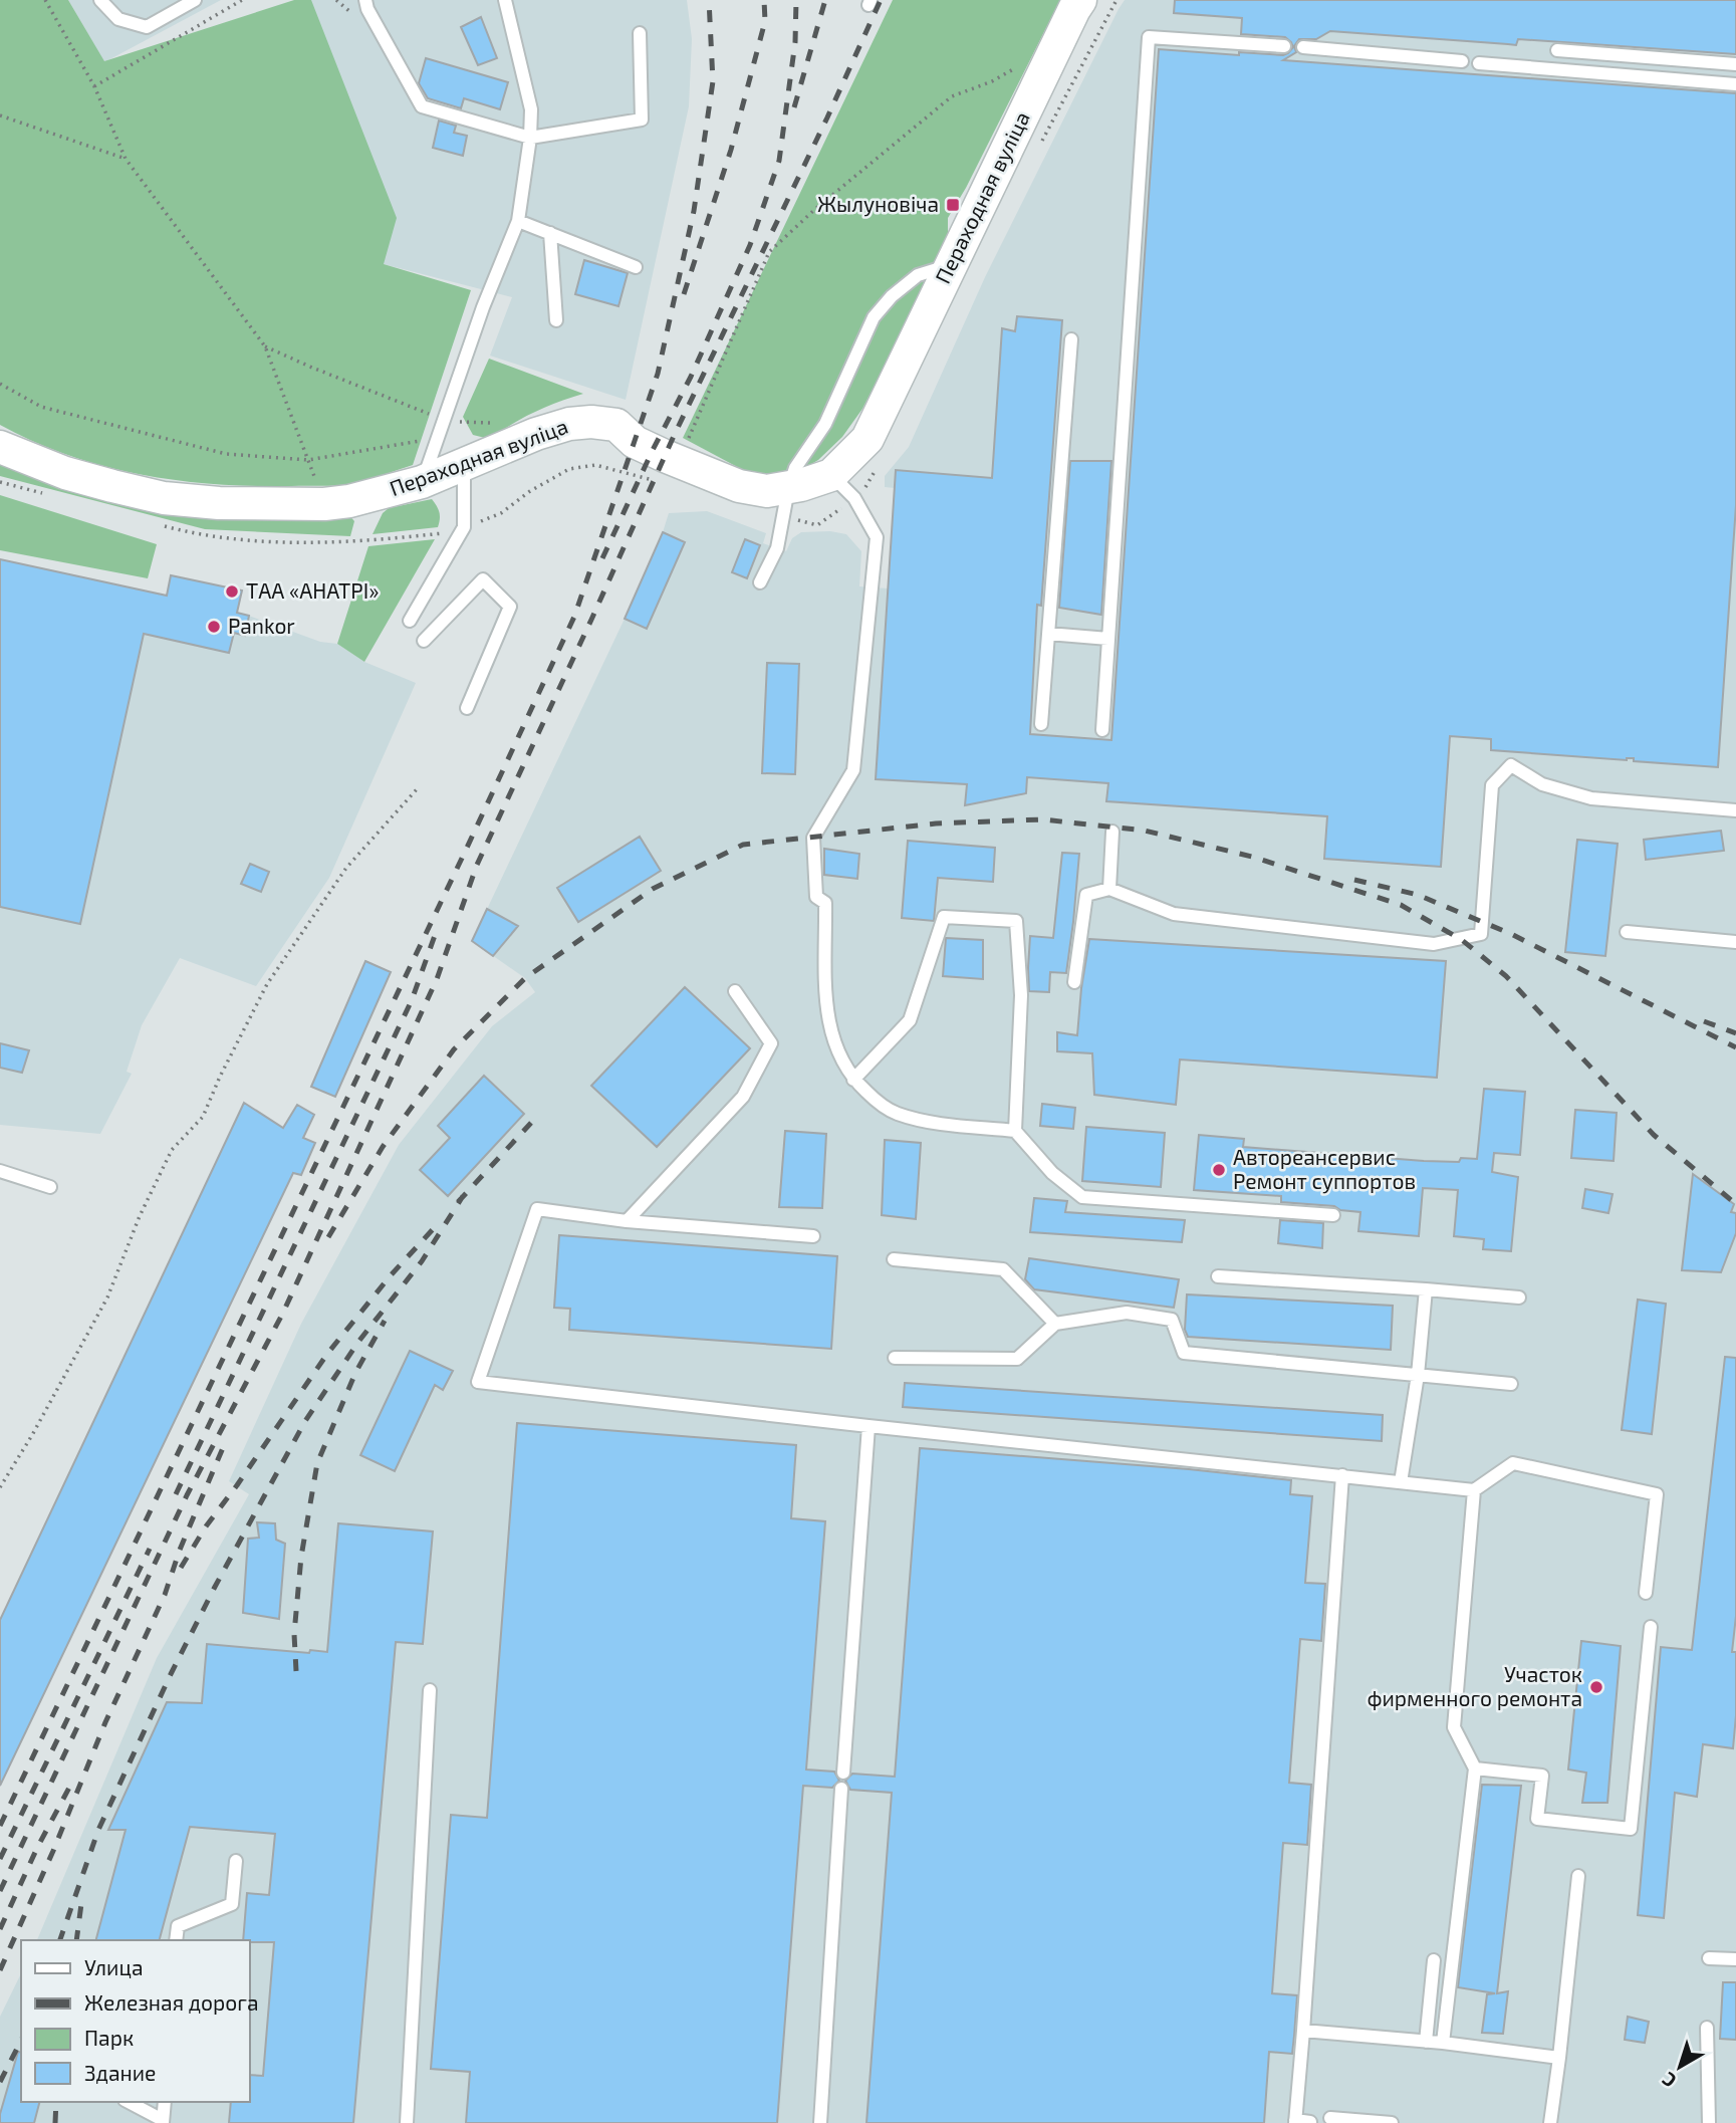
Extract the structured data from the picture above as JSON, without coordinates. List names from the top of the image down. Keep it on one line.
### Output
{"streets":{"street":["Пераходная вуліца"]},"places":{"transit":["Жылуновіча"],"other":["ТАА «АНАТРI»","Pankor","Автореансервис Ремонт суппортов","Участок фирменного ремонта"]},"legend":["Улица","Железная дорога","Парк","Здание"],"north":"bottom left"}
